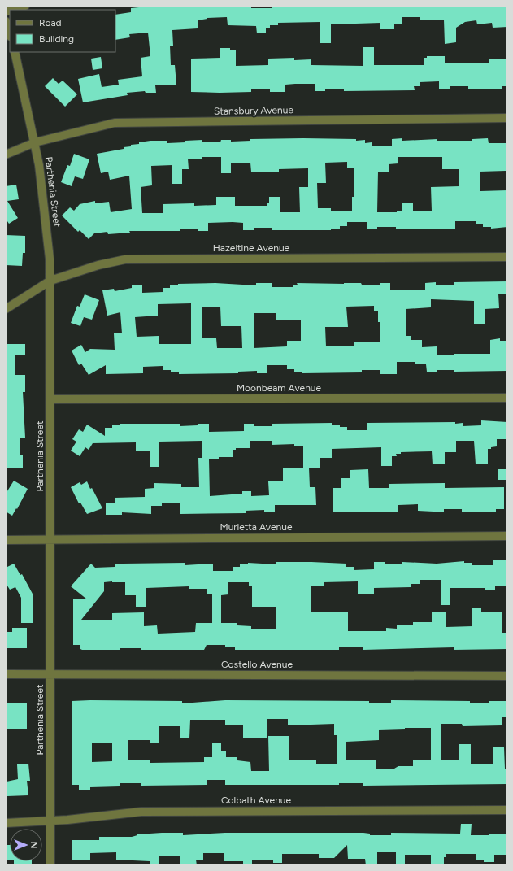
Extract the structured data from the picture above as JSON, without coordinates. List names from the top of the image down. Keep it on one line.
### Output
{"streets":{"street":["Stansbury Avenue","Parthenia Street","Hazeltine Avenue","Moonbeam Avenue","Murietta Avenue","Costello Avenue","Colbath Avenue"]},"crossings":[["Stansbury Avenue","Parthenia Street"],["Parthenia Street","Hazeltine Avenue"],["Parthenia Street","Moonbeam Avenue"],["Parthenia Street","Murietta Avenue"],["Parthenia Street","Costello Avenue"],["Parthenia Street","Colbath Avenue"]],"legend":["Road","Building"],"north":"right"}
